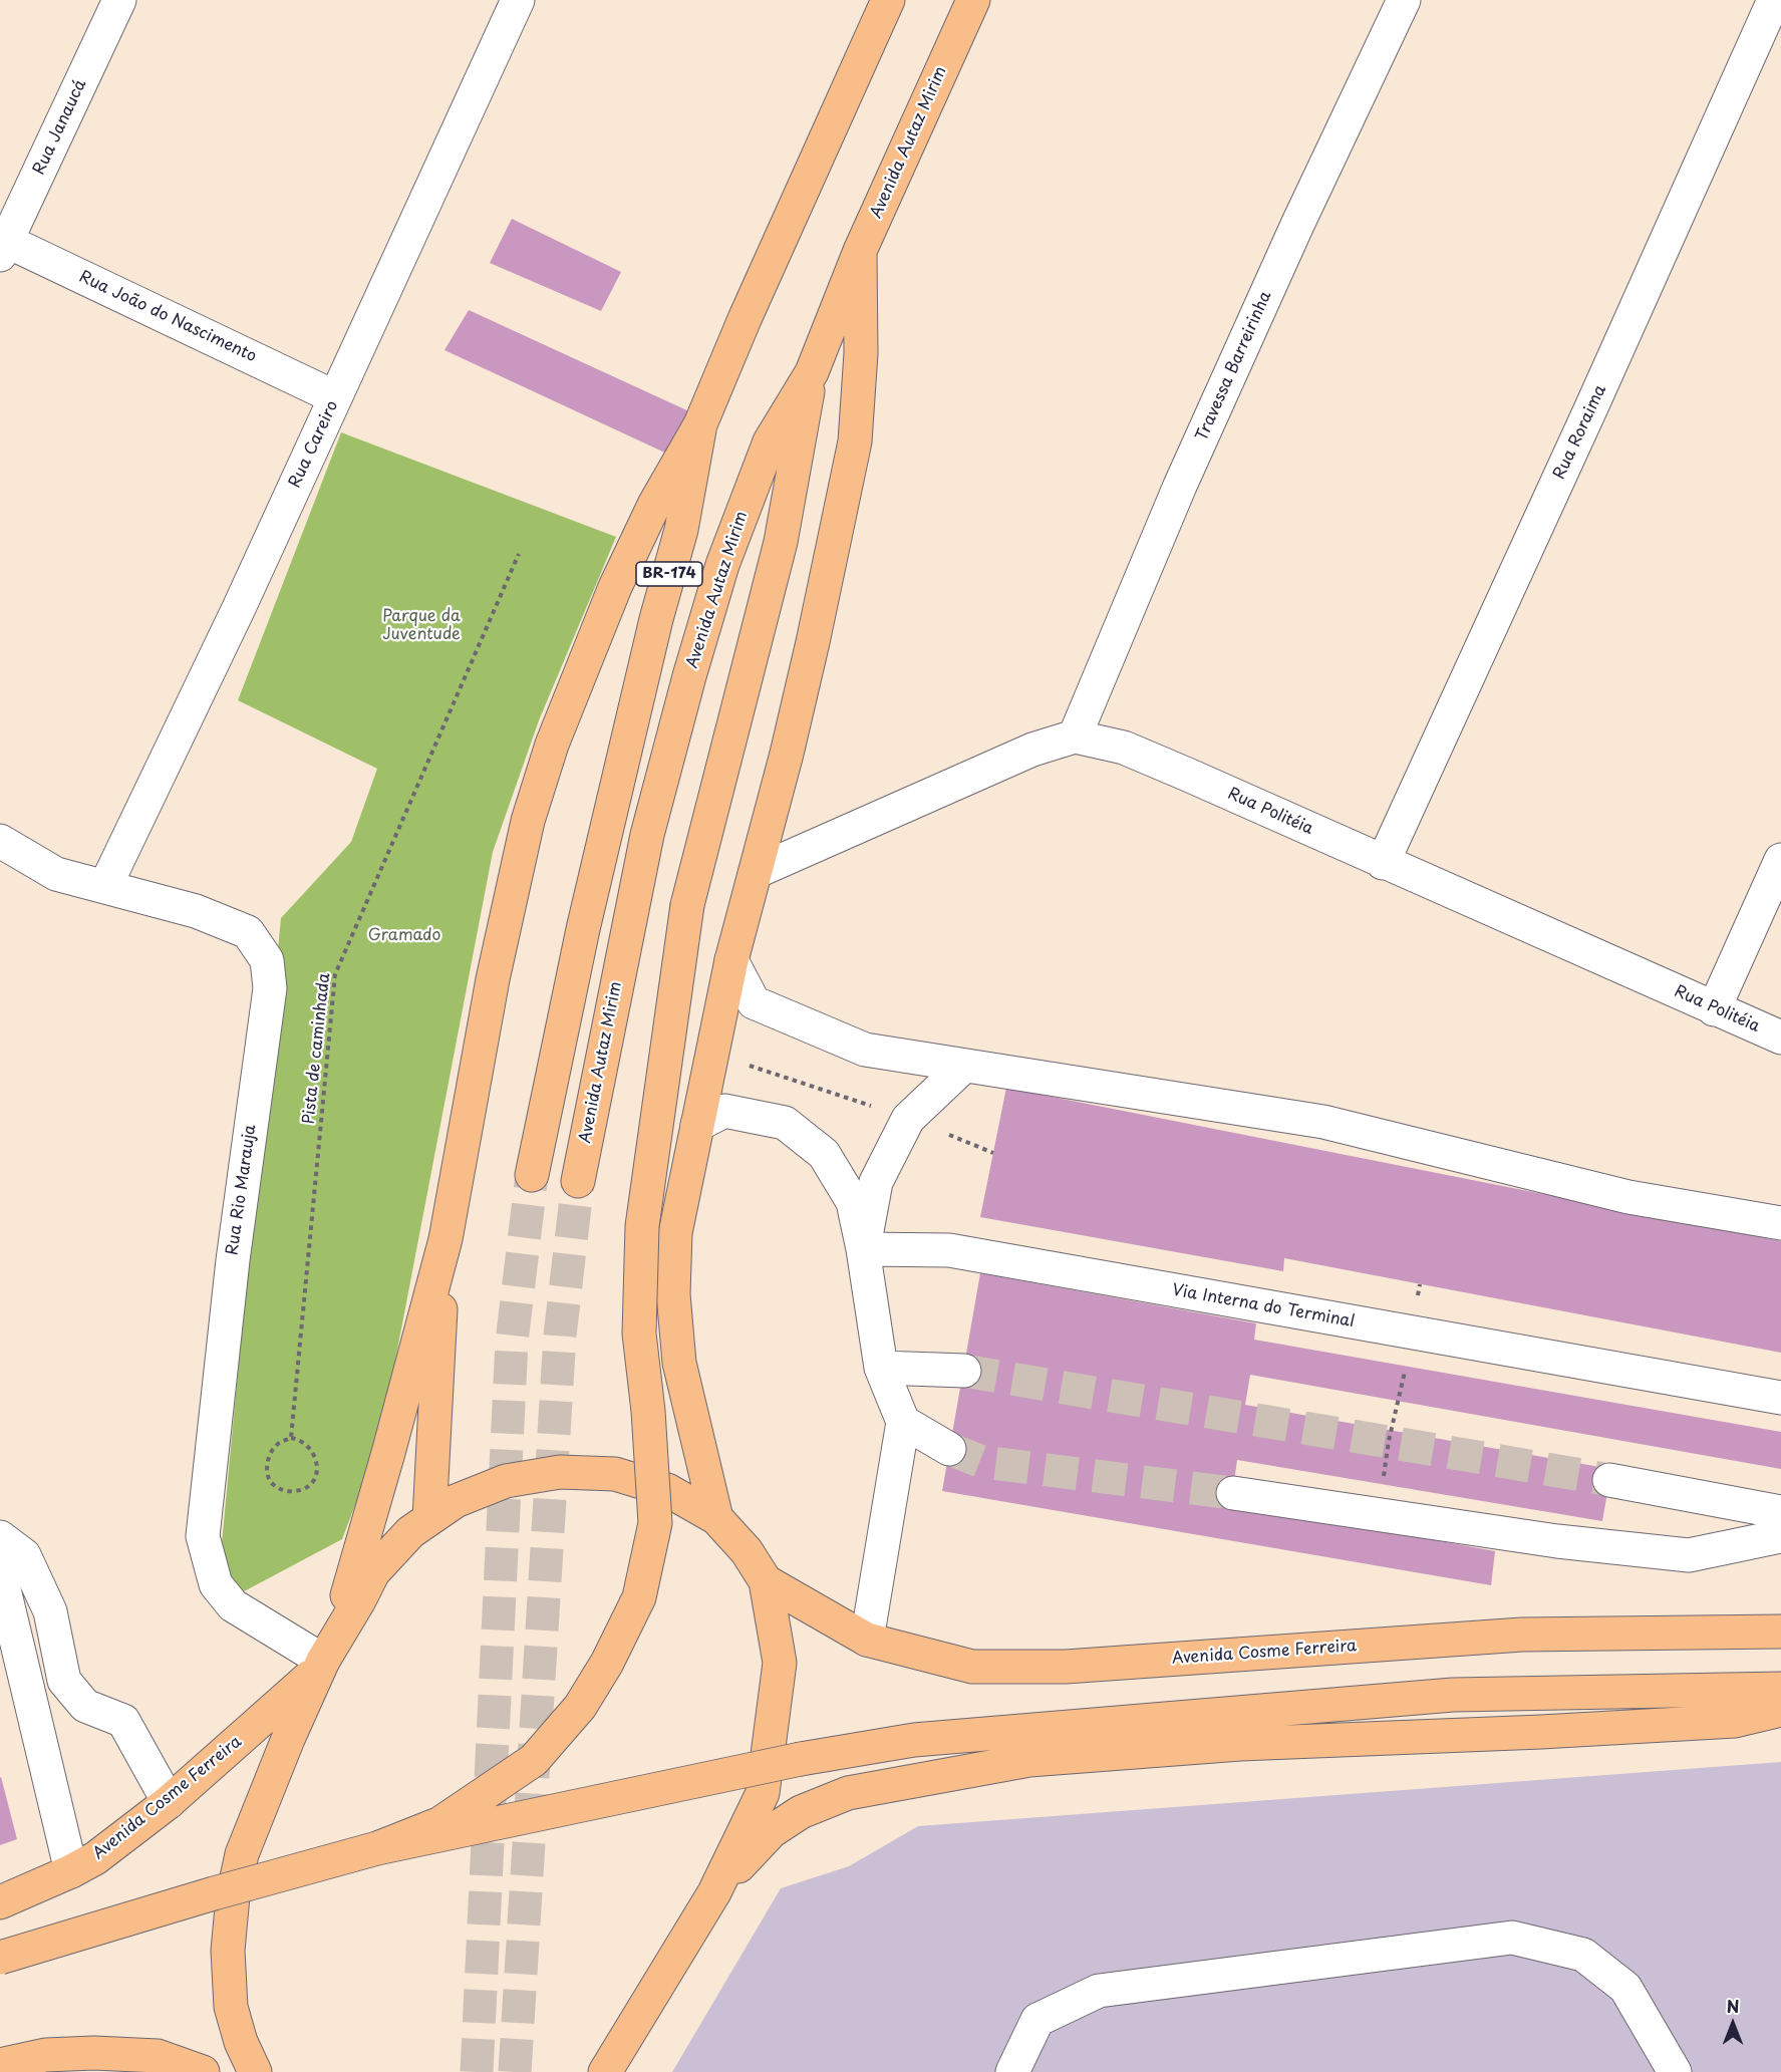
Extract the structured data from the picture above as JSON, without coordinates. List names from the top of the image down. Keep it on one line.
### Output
{"streets":{"main road":["Avenida Autaz Mirim","BR-174","Avenida Cosme Ferreira"],"street":["Rua Janaucá","Rua João do Nascimento","Travessa Barreirinha","Rua Roraima","Rua Careiro","Rua Politéia","Rua Rio Marauja","Via Interna do Terminal"],"path":["Pista de caminhada"]},"crossings":[["Rua Janaucá","Rua João do Nascimento"],["Rua João do Nascimento","Rua Careiro"],["Travessa Barreirinha","Rua Politéia"],["Rua Roraima","Rua Politéia"],["Rua Careiro","Rua Rio Marauja"],["Rua Rio Marauja","Avenida Cosme Ferreira"]],"parks":["Parque da Juventude","Gramado"],"north":"top"}
